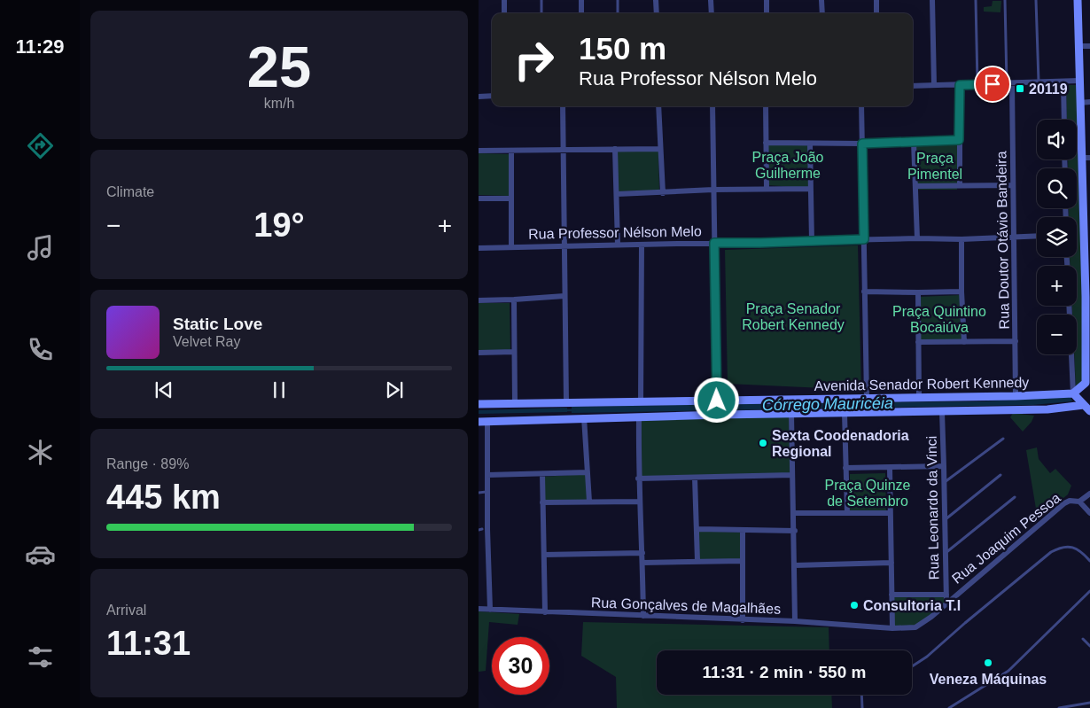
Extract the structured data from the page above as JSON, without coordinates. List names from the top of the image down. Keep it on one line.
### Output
{"streets":{"street":["Rua Professor Nélson Melo","Rua Doutor Otávio Bandeira","Avenida Senador Robert Kennedy","Rua Leonardo da Vinci","Rua Joaquim Pessoa","Rua Gonçalves de Magalhães"]},"crossings":[["Rua Professor Nélson Melo","Rua Doutor Otávio Bandeira"],["Rua Doutor Otávio Bandeira","Avenida Senador Robert Kennedy"],["Avenida Senador Robert Kennedy","Rua Leonardo da Vinci"],["Rua Leonardo da Vinci","Rua Joaquim Pessoa"],["Rua Joaquim Pessoa","Rua Gonçalves de Magalhães"]],"water":["Córrego Mauricéia"],"parks":["Praça João Guilherme","Praça Pimentel","Praça Senador Robert Kennedy","Praça Quintino Bocaiúva","Praça Quinze de Setembro"],"places":{"transit":["20119"],"other":["Sexta Coodenadoria Regional","Consultoria T.I","Veneza Máquinas"]},"page":{"tabs":"11:29","tile":[["25","km/h"],"Climate",["Range · 89%","445 km"],["Arrival","11:31"]],"turn":["150 m","Rua Professor Nélson Melo"],"map_buttons":["+","−"],"heat":["−","19°","+"],"song":["Static Love","Velvet Ray"],"limit":"30","trip":"11:31 · 2 min · 550 m"}}
